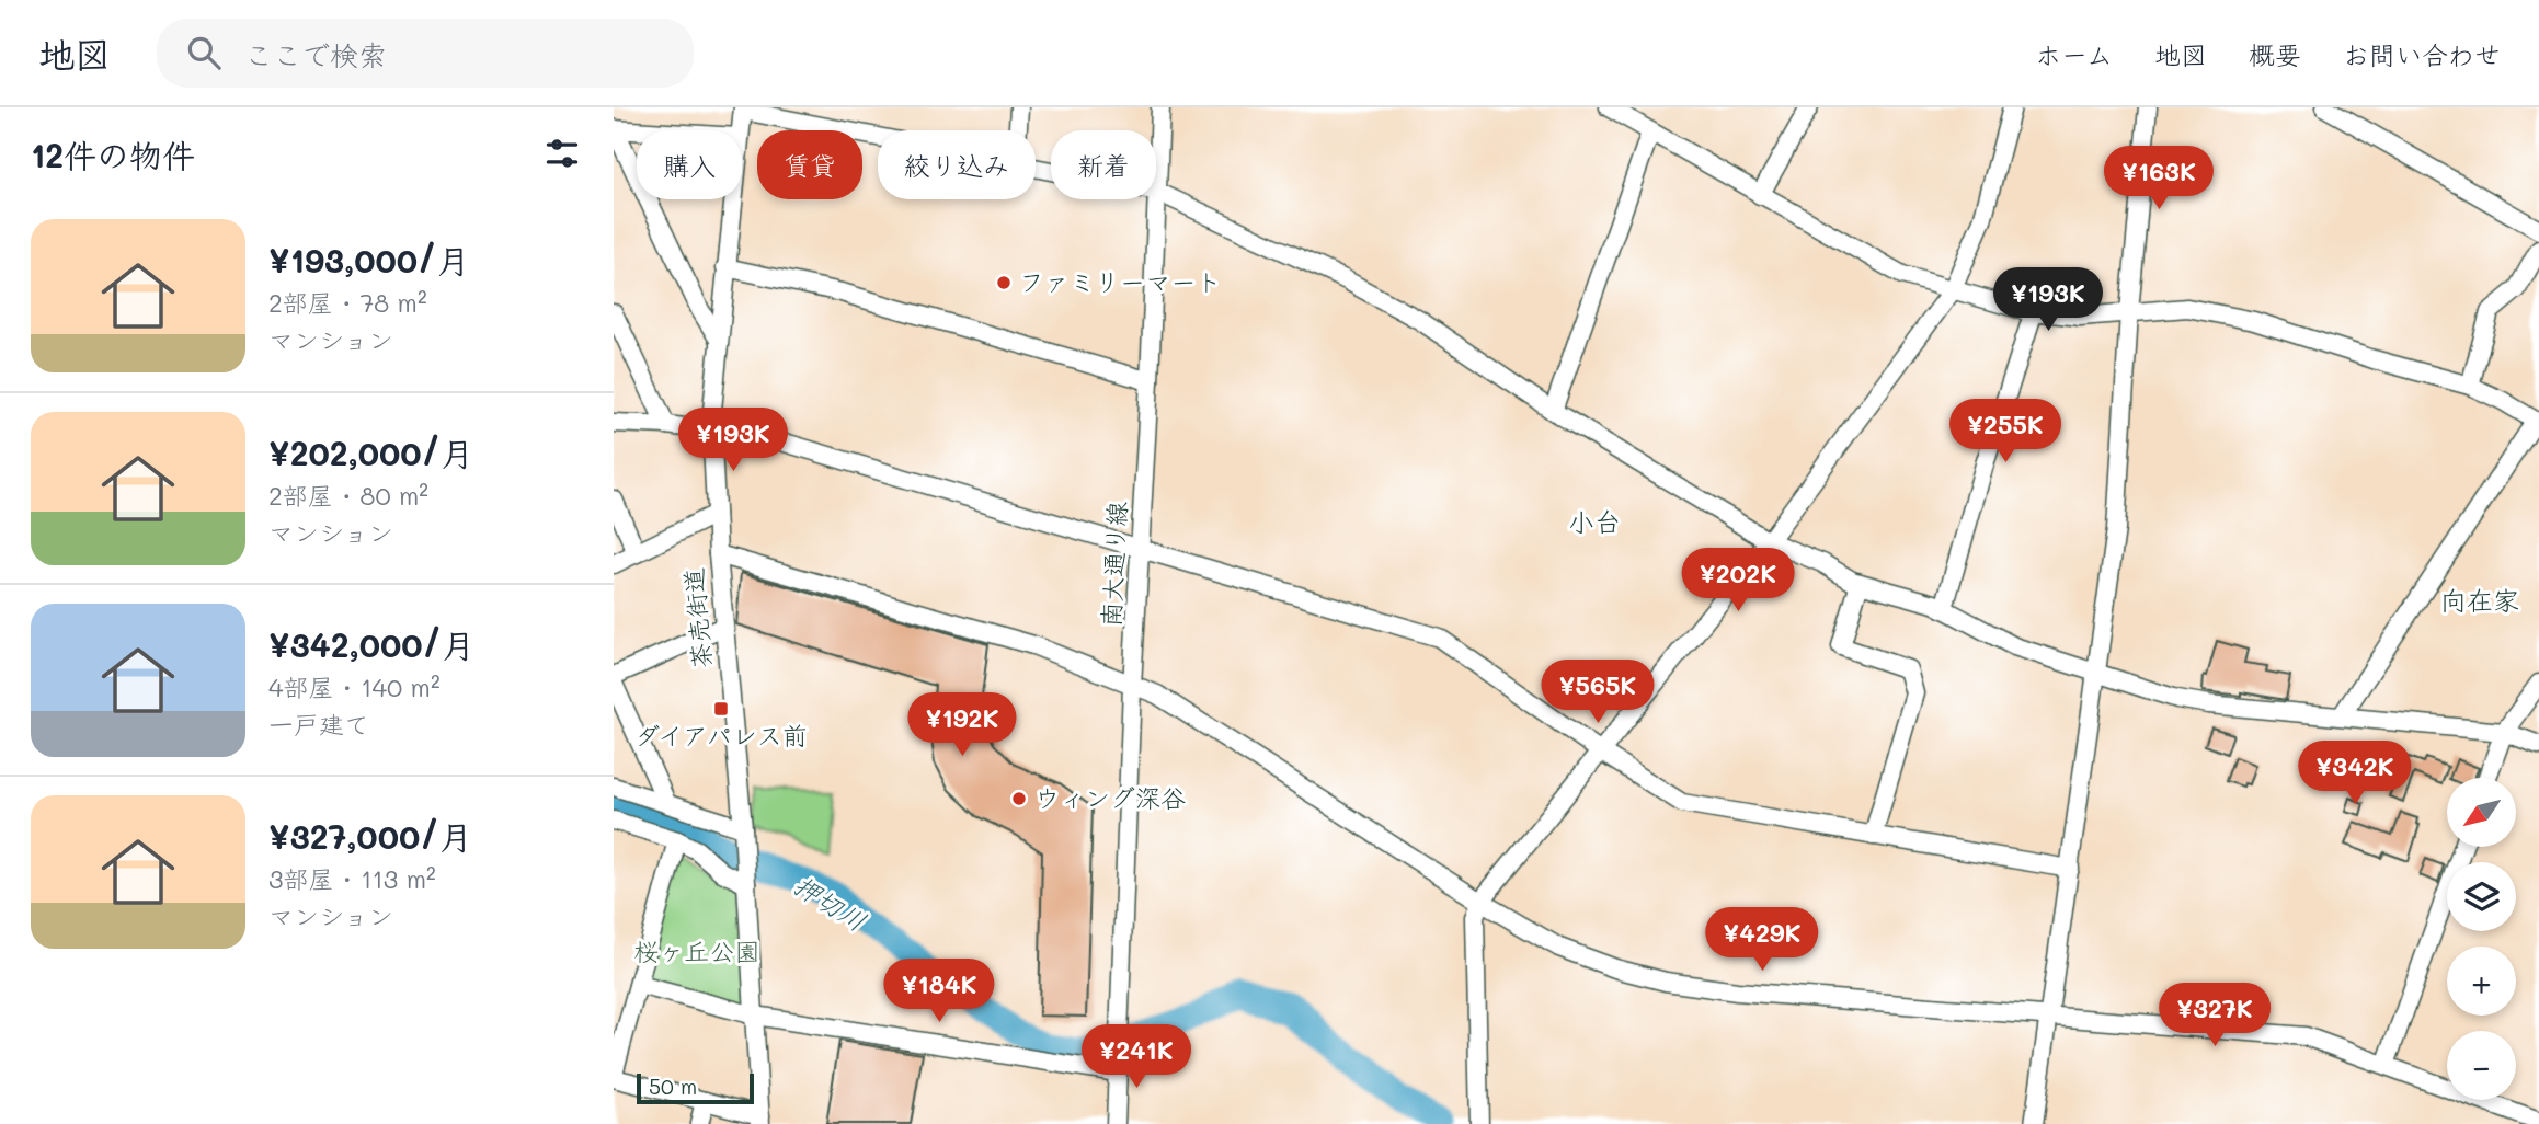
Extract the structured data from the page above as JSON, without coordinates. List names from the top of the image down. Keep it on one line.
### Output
{"streets":{"street":["南大通り線","茶売街道"]},"districts":["小台","向在家"],"water":["押切川"],"parks":["桜ヶ丘公園"],"places":{"other":["ファミリーマート","ウィング深谷"],"transit":["ダイアパレス前"]},"scale_bar":"50 m","north":"bottom left","page":{"header":"地図","search":"ここで検索","nav":["ホーム","地図","概要","お問い合わせ"],"heading":"12件の物件","chip":["購入","賃貸","絞り込み","新着"],"price":["¥163K","¥193K","¥255K","¥193K","¥202K","¥565K","¥192K","¥342K","¥429K","¥184K","¥327K","¥241K"],"list":[{"name":"¥193,000/月","note":"2部屋 · 78 m² · マンション"},{"name":"¥202,000/月","note":"2部屋 · 80 m² · マンション"},{"name":"¥342,000/月","note":"4部屋 · 140 m² · 一戸建て"},{"name":"¥327,000/月","note":"3部屋 · 113 m² · マンション"}],"map_buttons":["+","−"],"scale":"50 m"}}
